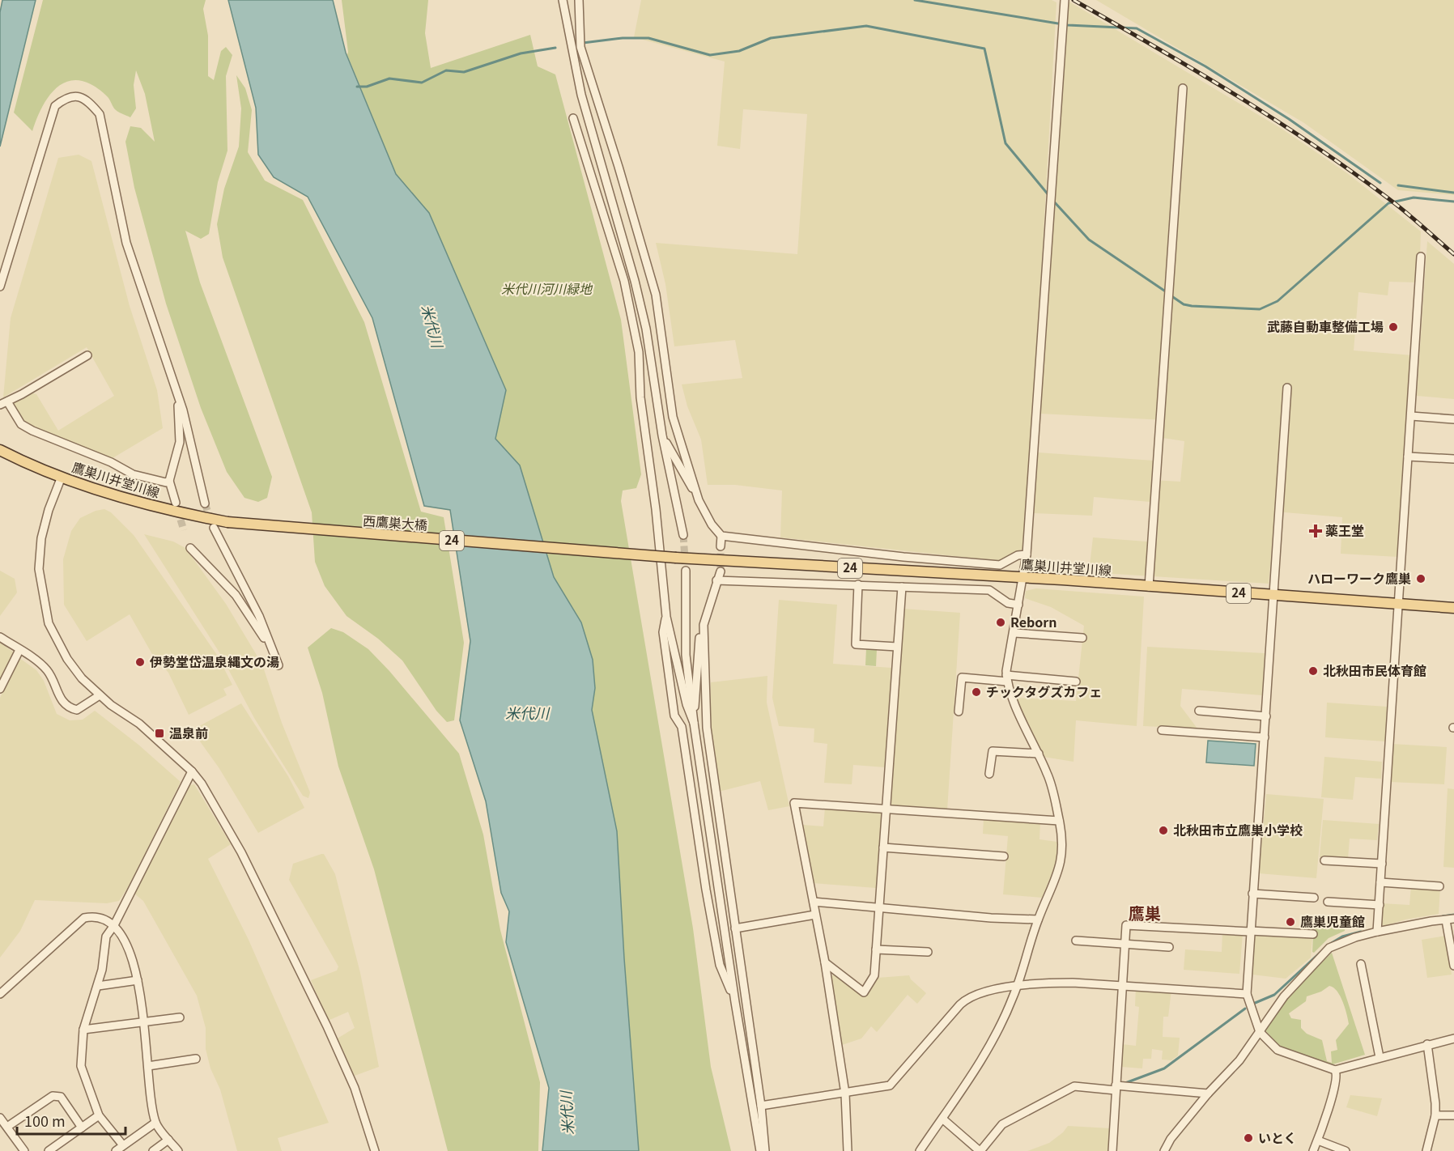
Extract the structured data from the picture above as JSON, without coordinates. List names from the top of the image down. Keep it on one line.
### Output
{"streets":{"main road":["鷹巣川井堂川線","西鷹巣大橋","24"]},"crossings":[["鷹巣川井堂川線","西鷹巣大橋"]],"districts":["鷹巣"],"water":["米代川"],"parks":["米代川河川緑地"],"places":{"other":["武藤自動車整備工場","ハローワーク鷹巣","Reborn","伊勢堂岱温泉縄文の湯","北秋田市民体育館","チックタグズカフェ","北秋田市立鷹巣小学校","鷹巣児童館","いとく"],"health":["薬王堂"],"transit":["温泉前"]},"scale_bar":"100 m"}
